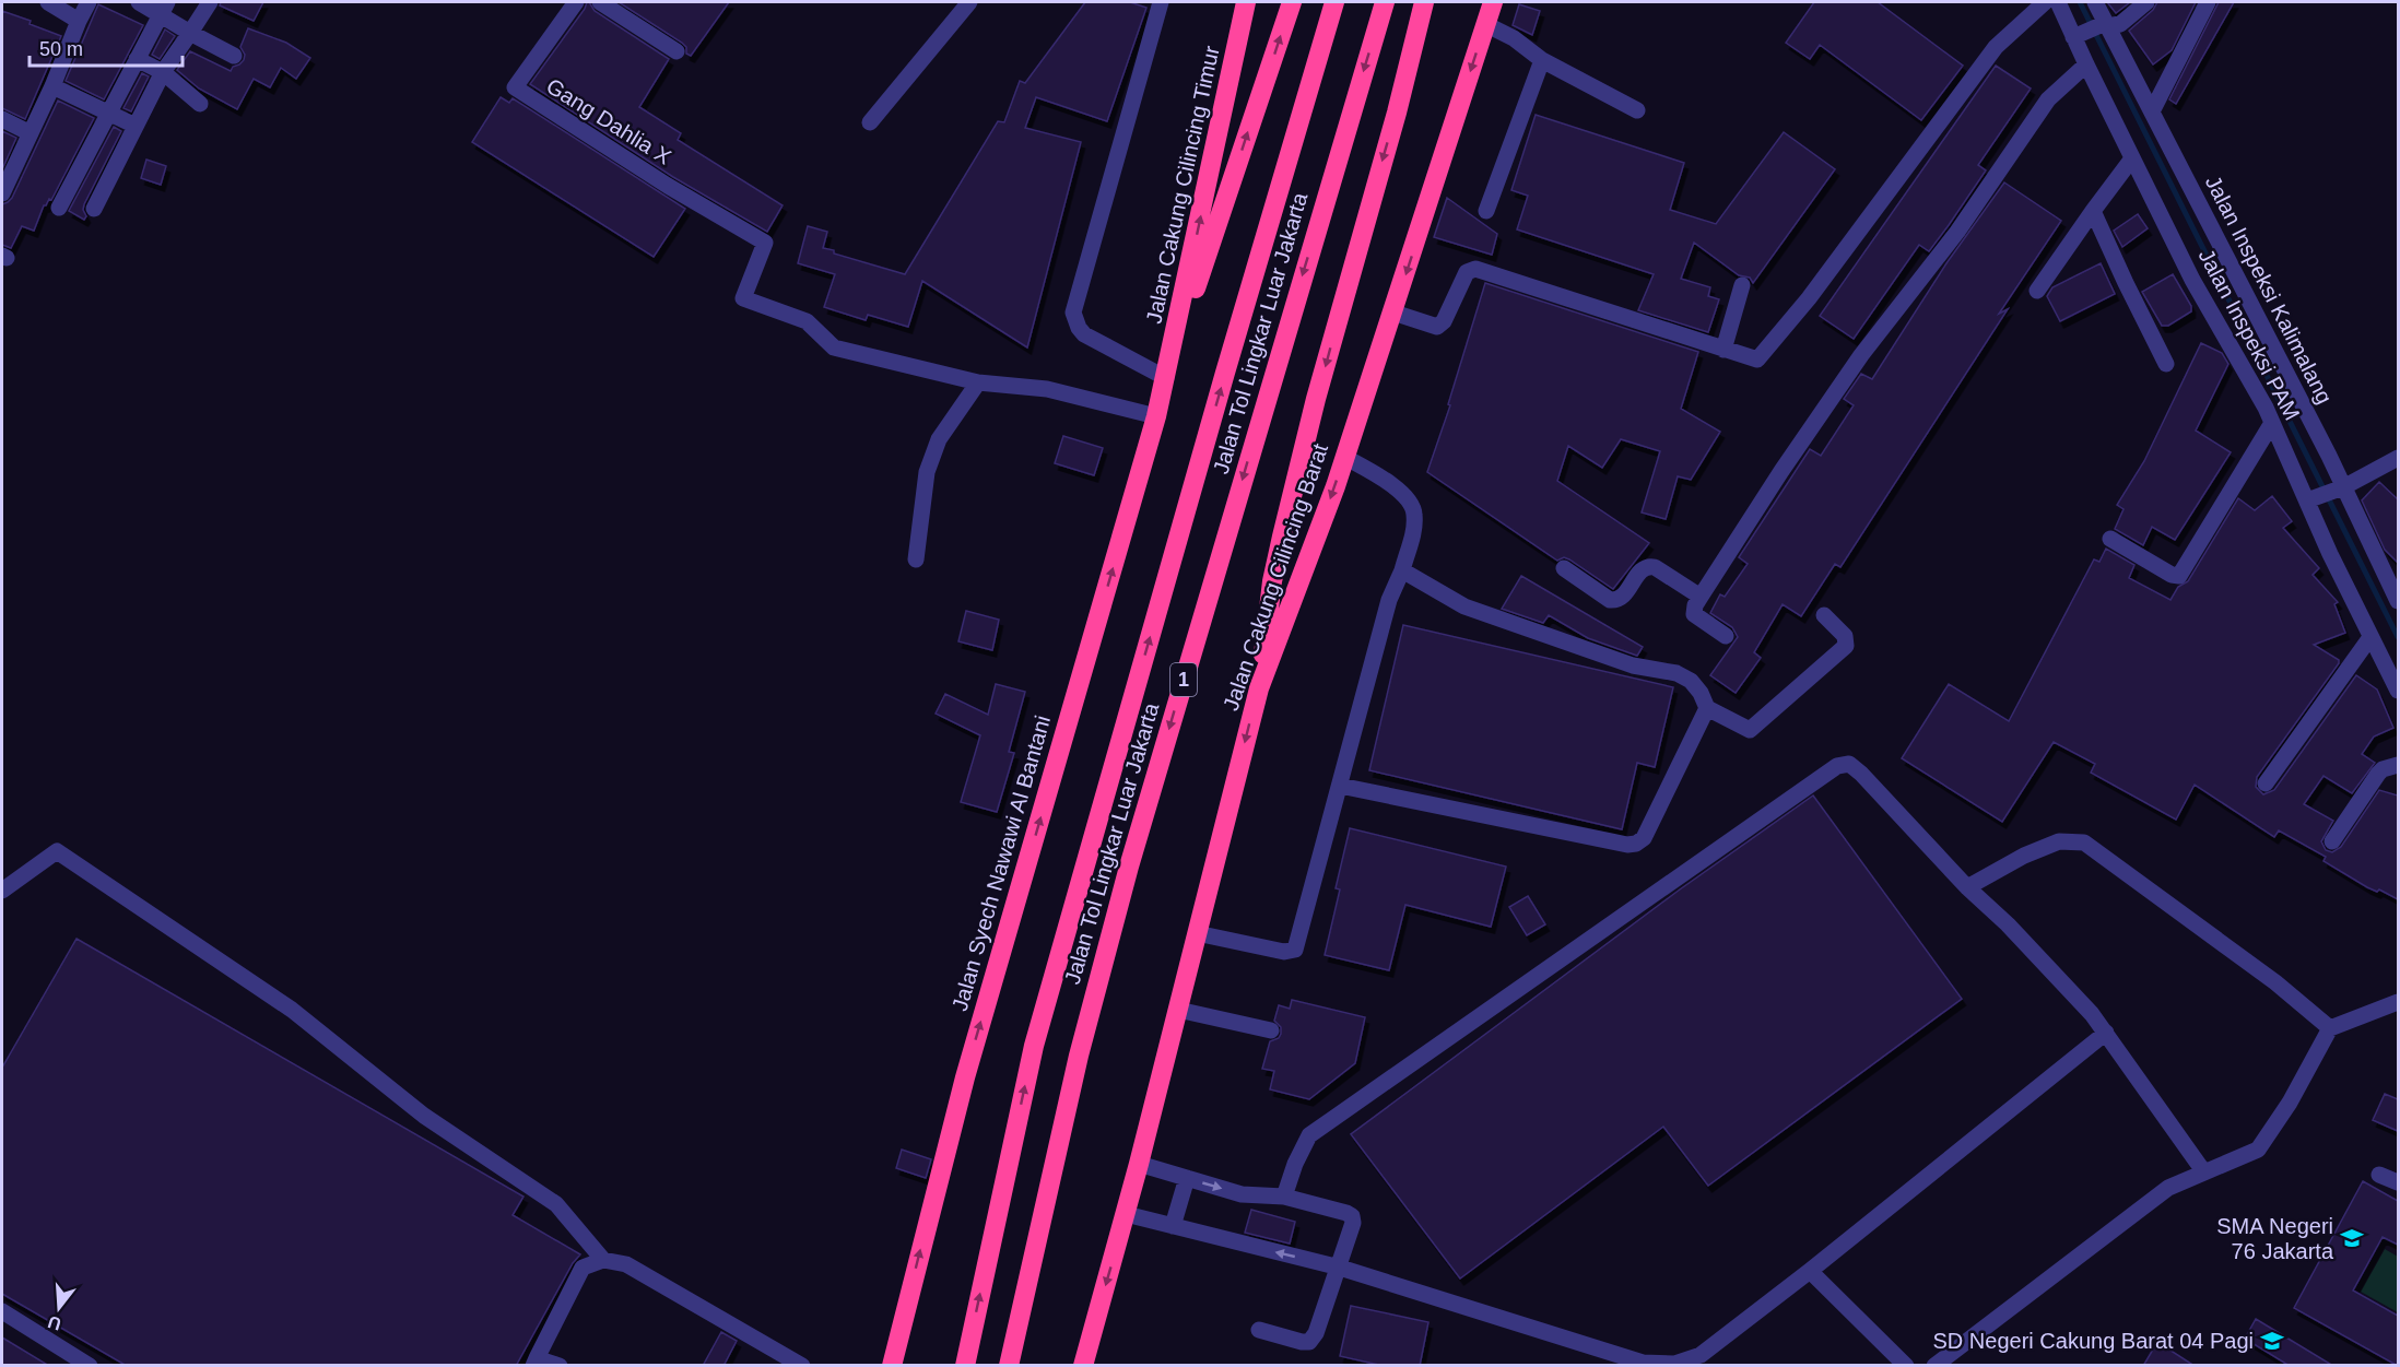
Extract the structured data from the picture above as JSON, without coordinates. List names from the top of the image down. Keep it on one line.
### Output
{"streets":{"highway":["Jalan Cakung Cilincing Timur","Jalan Tol Lingkar Luar Jakarta","Jalan Cakung Cilincing Barat","1","Jalan Syech Nawawi Al Bantani"],"street":["Gang Dahlia X","Jalan Inspeksi Kalimalang","Jalan Inspeksi PAM"]},"crossings":[["Jalan Cakung Cilincing Timur","Jalan Syech Nawawi Al Bantani"]],"one_way":["Jalan Syech Nawawi Al Bantani"],"places":{"school or university":["SMA Negeri 76 Jakarta","SD Negeri Cakung Barat 04 Pagi"]},"scale_bar":"50 m","north":"bottom"}
